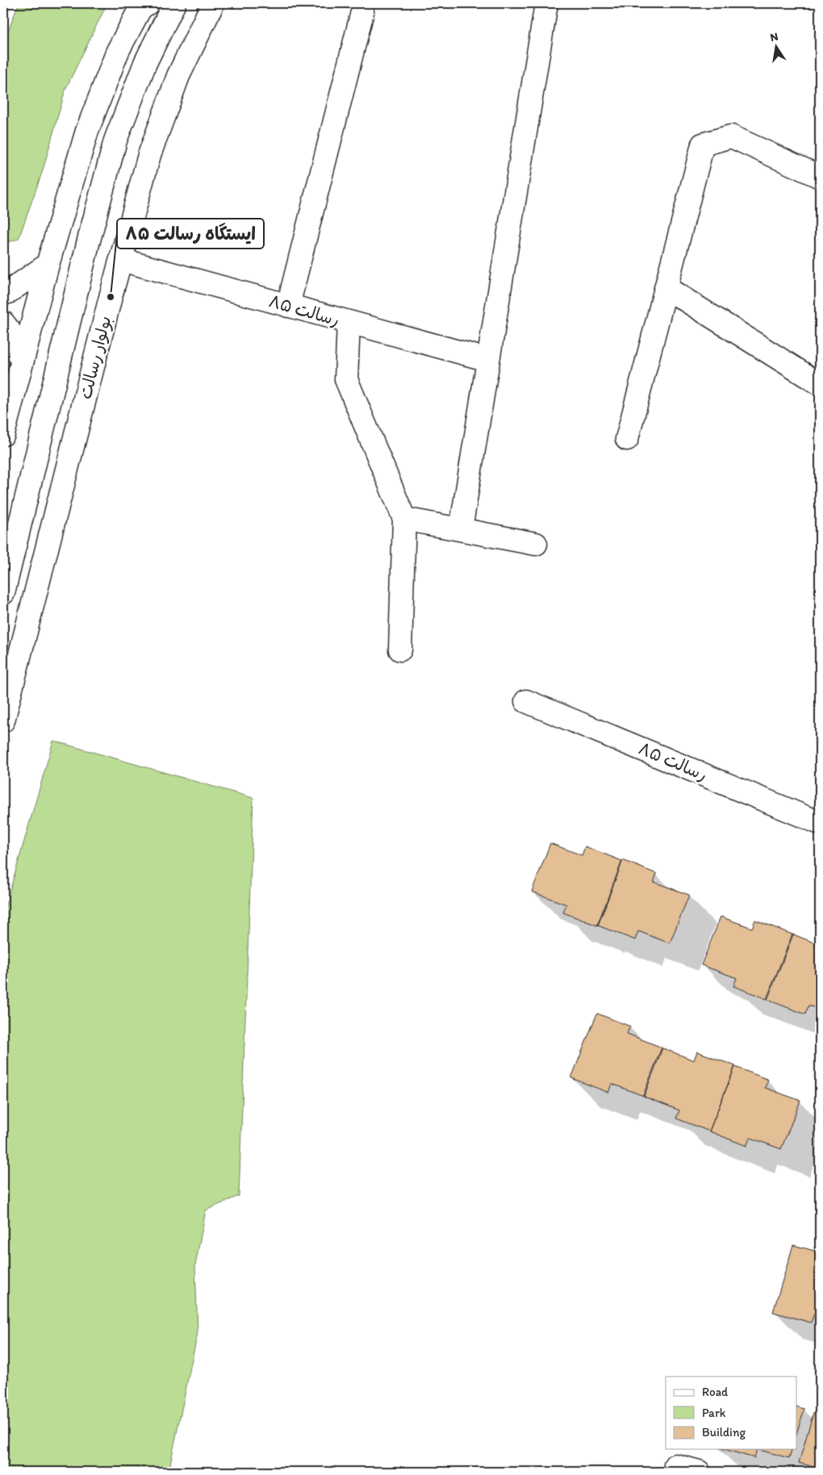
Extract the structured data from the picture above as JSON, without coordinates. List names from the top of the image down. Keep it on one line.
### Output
{"streets":{"street":["رسالت ۸۵","بولوار رسالت"]},"crossings":[["رسالت ۸۵","بولوار رسالت"]],"places":["ایستگاه رسالت ۸۵"],"legend":["Road","Park","Building"],"north":"top"}
